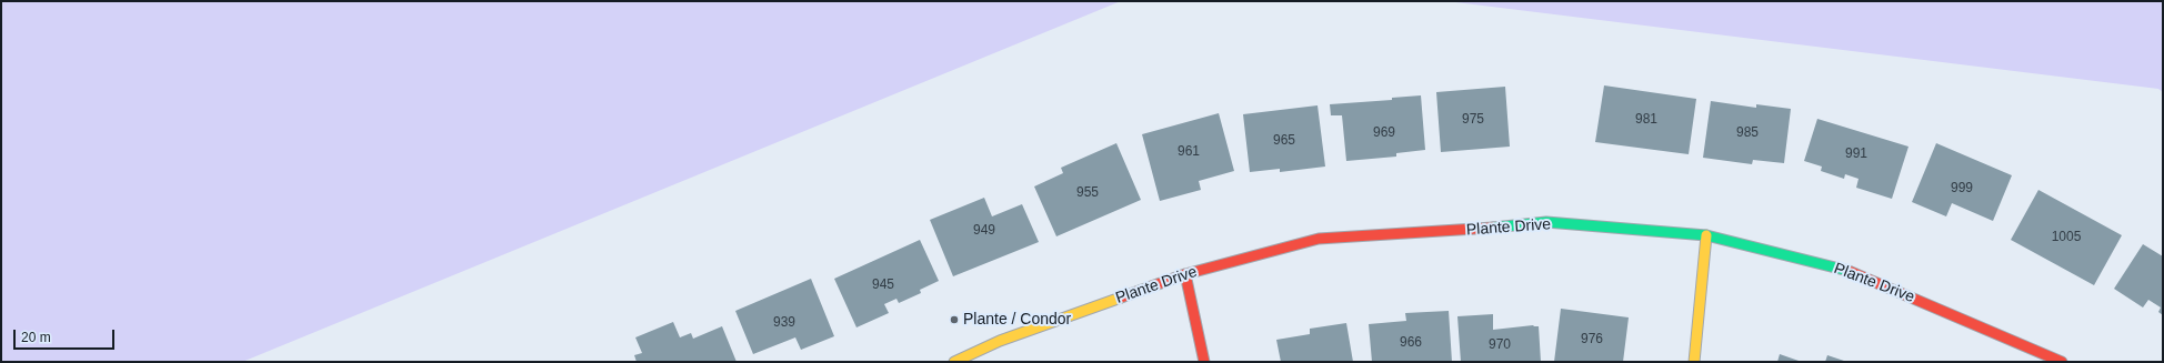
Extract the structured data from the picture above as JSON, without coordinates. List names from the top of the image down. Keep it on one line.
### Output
{"streets":{"street":["Plante Drive"]},"places":["Plante / Condor"],"house_numbers":["975","981","969","985","965","961","991","999","955","949","1005","945","939","976","966","970"],"scale_bar":"20 m"}
